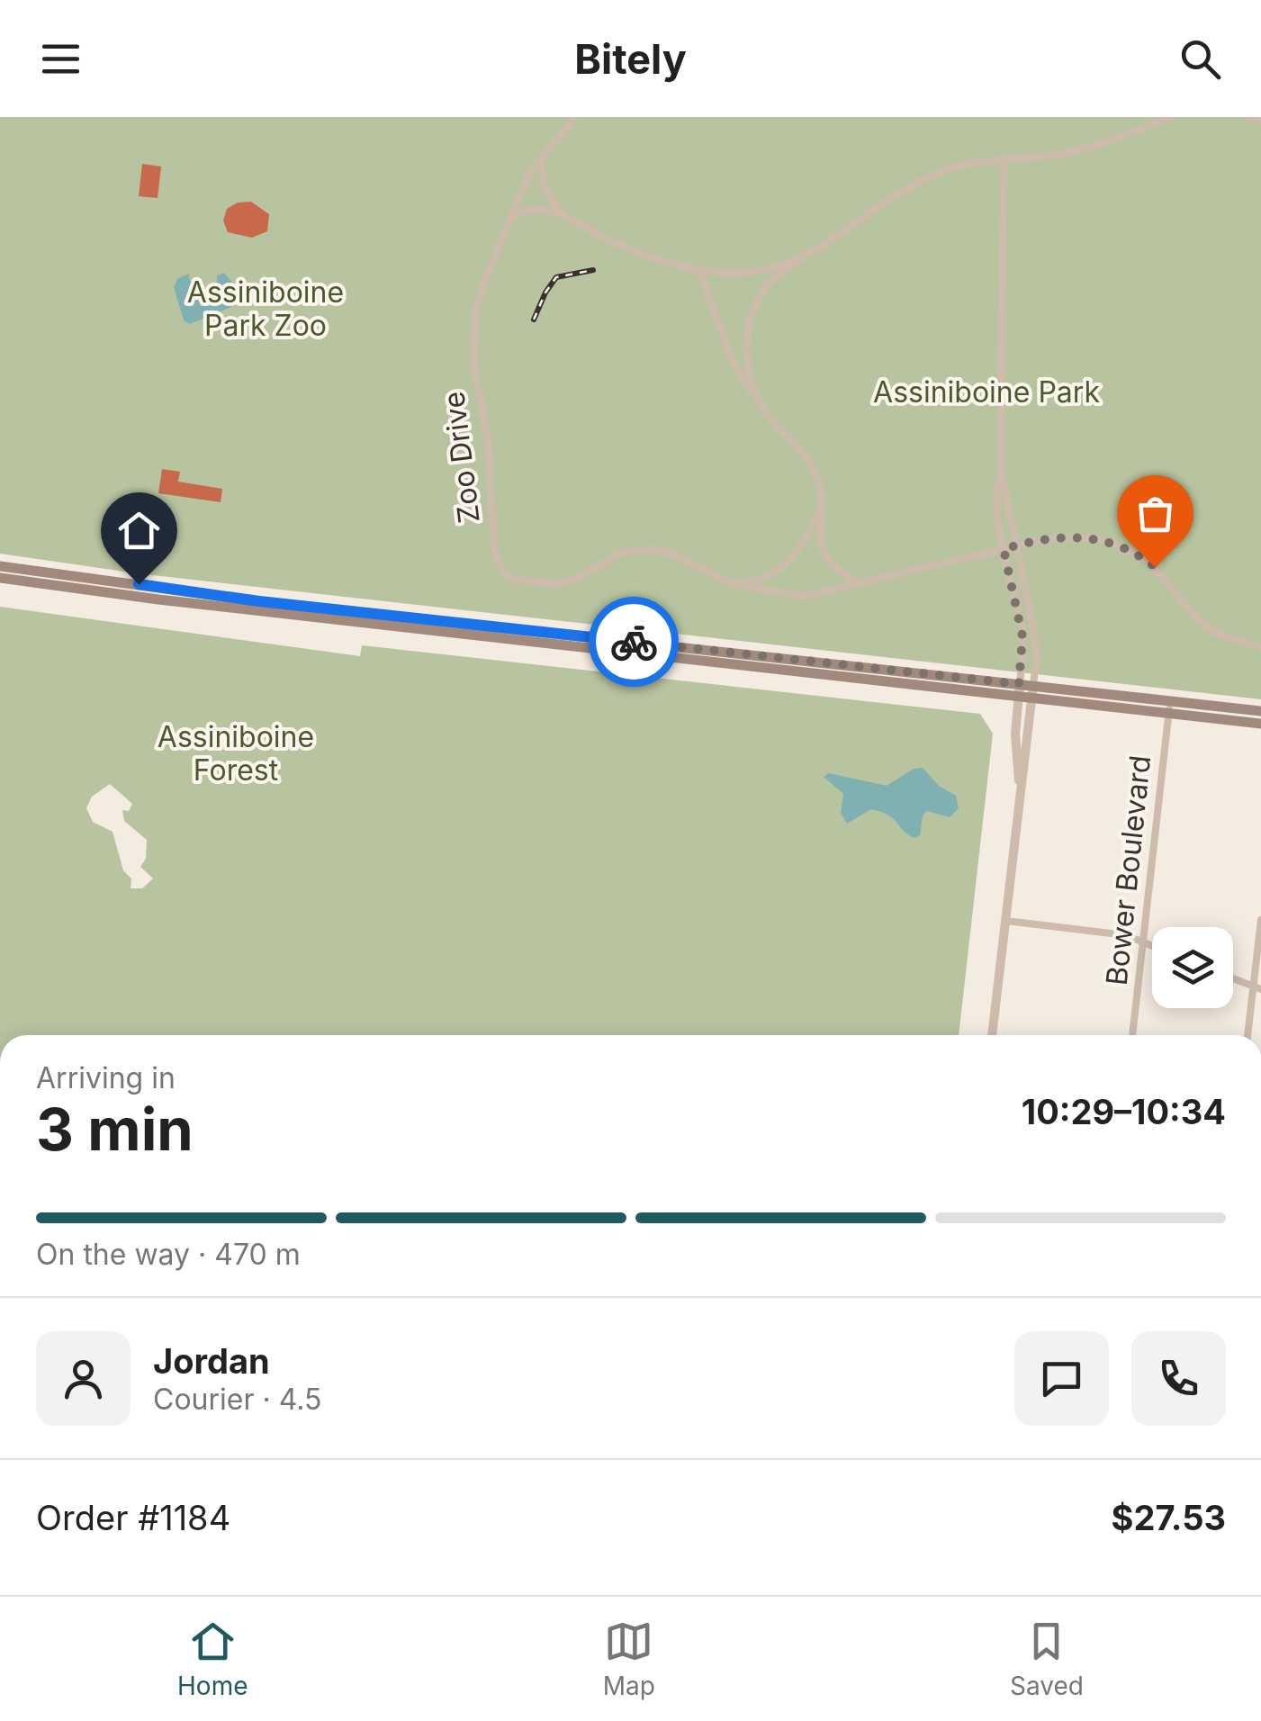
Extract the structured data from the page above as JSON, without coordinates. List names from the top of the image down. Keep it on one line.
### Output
{"streets":{"street":["Zoo Drive","Bower Boulevard"]},"parks":["Assiniboine Park Zoo","Assiniboine Park","Assiniboine Forest"],"page":{"header":"Bitely","heading":["3 min","Arriving in","10:29–10:34"],"panel":["Jordan","Courier · 4.5","Order #1184","$27.53"],"bar":"On the way · 470 m","tabs":["Home","Map","Saved"]}}
